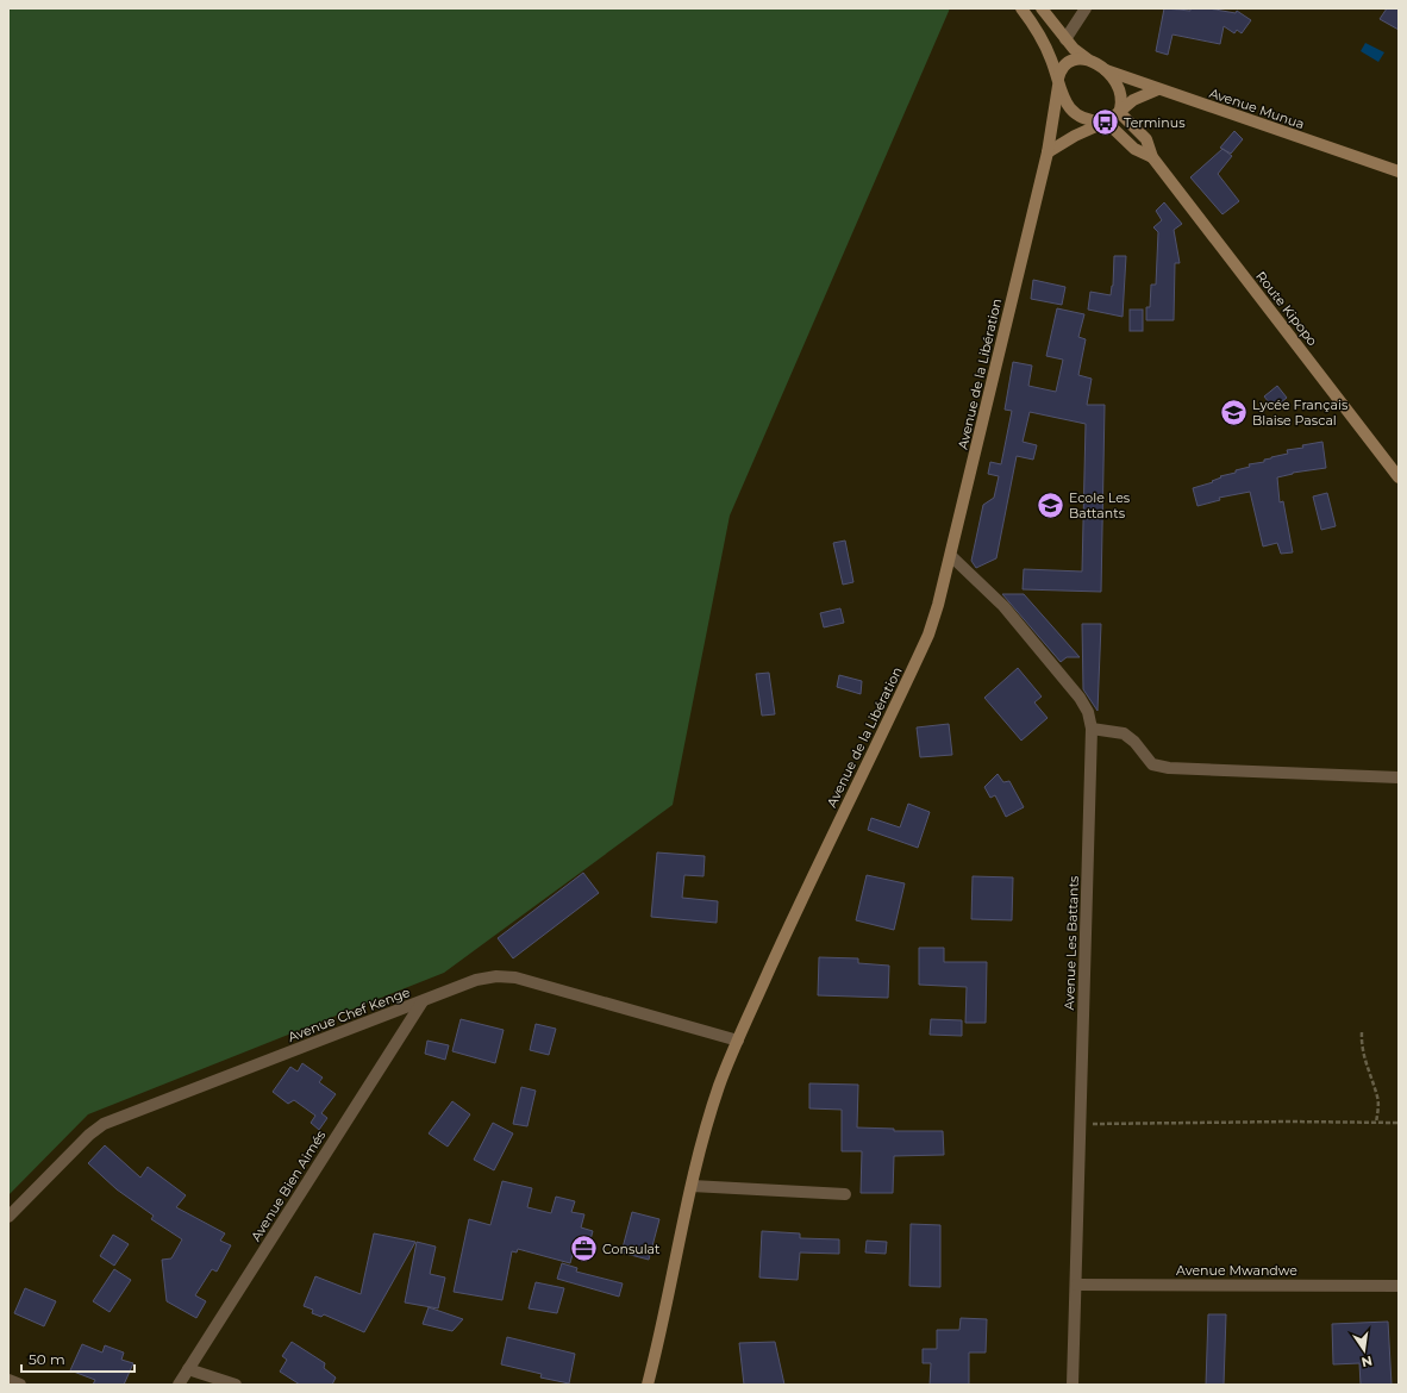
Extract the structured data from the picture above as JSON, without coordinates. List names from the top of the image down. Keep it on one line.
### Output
{"streets":{"street":["Avenue Munua","Route Kipopo","Avenue de la Libération","Avenue Les Battants","Avenue Chef Kenge","Avenue Bien Aimés","Avenue Mwandwe"]},"crossings":[["Avenue Munua","Route Kipopo"],["Avenue Munua","Avenue de la Libération"],["Route Kipopo","Avenue de la Libération"],["Avenue de la Libération","Avenue Les Battants"],["Avenue de la Libération","Avenue Chef Kenge"],["Avenue Les Battants","Avenue Mwandwe"],["Avenue Chef Kenge","Avenue Bien Aimés"]],"places":{"bus stop":["Terminus"],"school or university":["Lycée Français Blaise Pascal","Ecole Les Battants"],"office":["Consulat"]},"scale_bar":"50 m","north":"bottom"}
